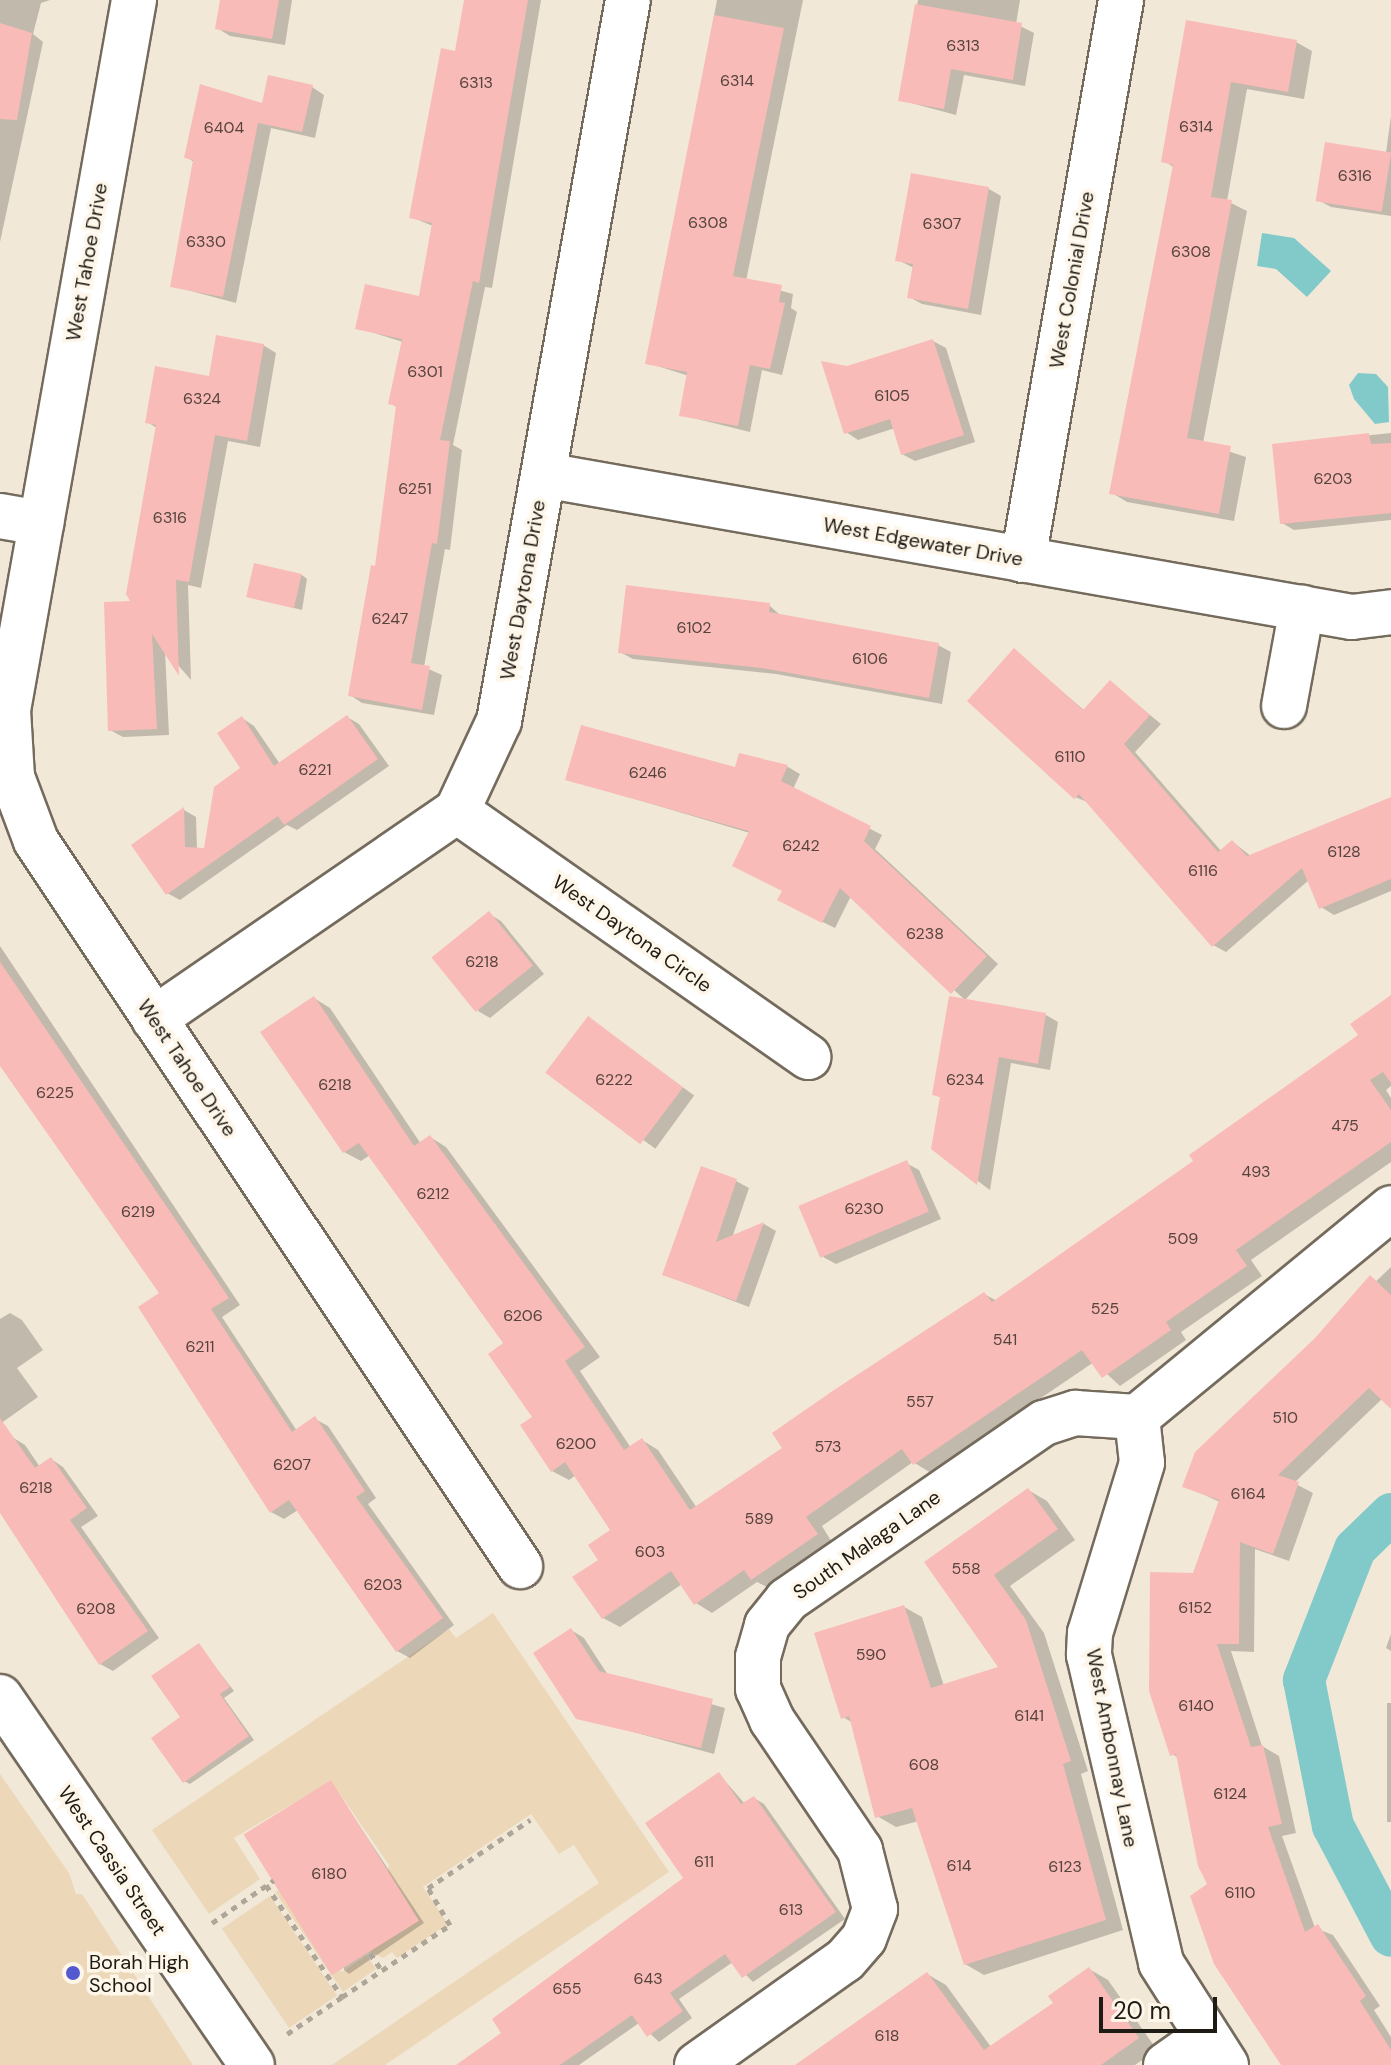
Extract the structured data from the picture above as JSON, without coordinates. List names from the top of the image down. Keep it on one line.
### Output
{"streets":{"street":["West Tahoe Drive","West Colonial Drive","West Edgewater Drive","West Daytona Drive","West Daytona Circle","South Malaga Lane","West Ambonnay Lane","West Cassia Street"]},"crossings":[["West Colonial Drive","West Edgewater Drive"],["West Edgewater Drive","West Daytona Drive"],["West Daytona Drive","West Daytona Circle"],["South Malaga Lane","West Ambonnay Lane"]],"places":["Borah High School"],"house_numbers":["6313","6314","6313","6314","6404","6316","6308","6307","6330","6308","6301","6105","6324","6203","6251","6316","6247","6102","6106","6110","6221","6246","6242","6128","6116","6238","6218","6222","6234","6218","6225","475","493","6212","6230","6219","509","525","6206","541","6211","557","510","6200","573","6207","6218","6164","589","603","558","6203","6152","6208","590","6140","6141","608","6124","611","614","6123","6180","6110","613","643","655","618"],"scale_bar":"20 m"}
